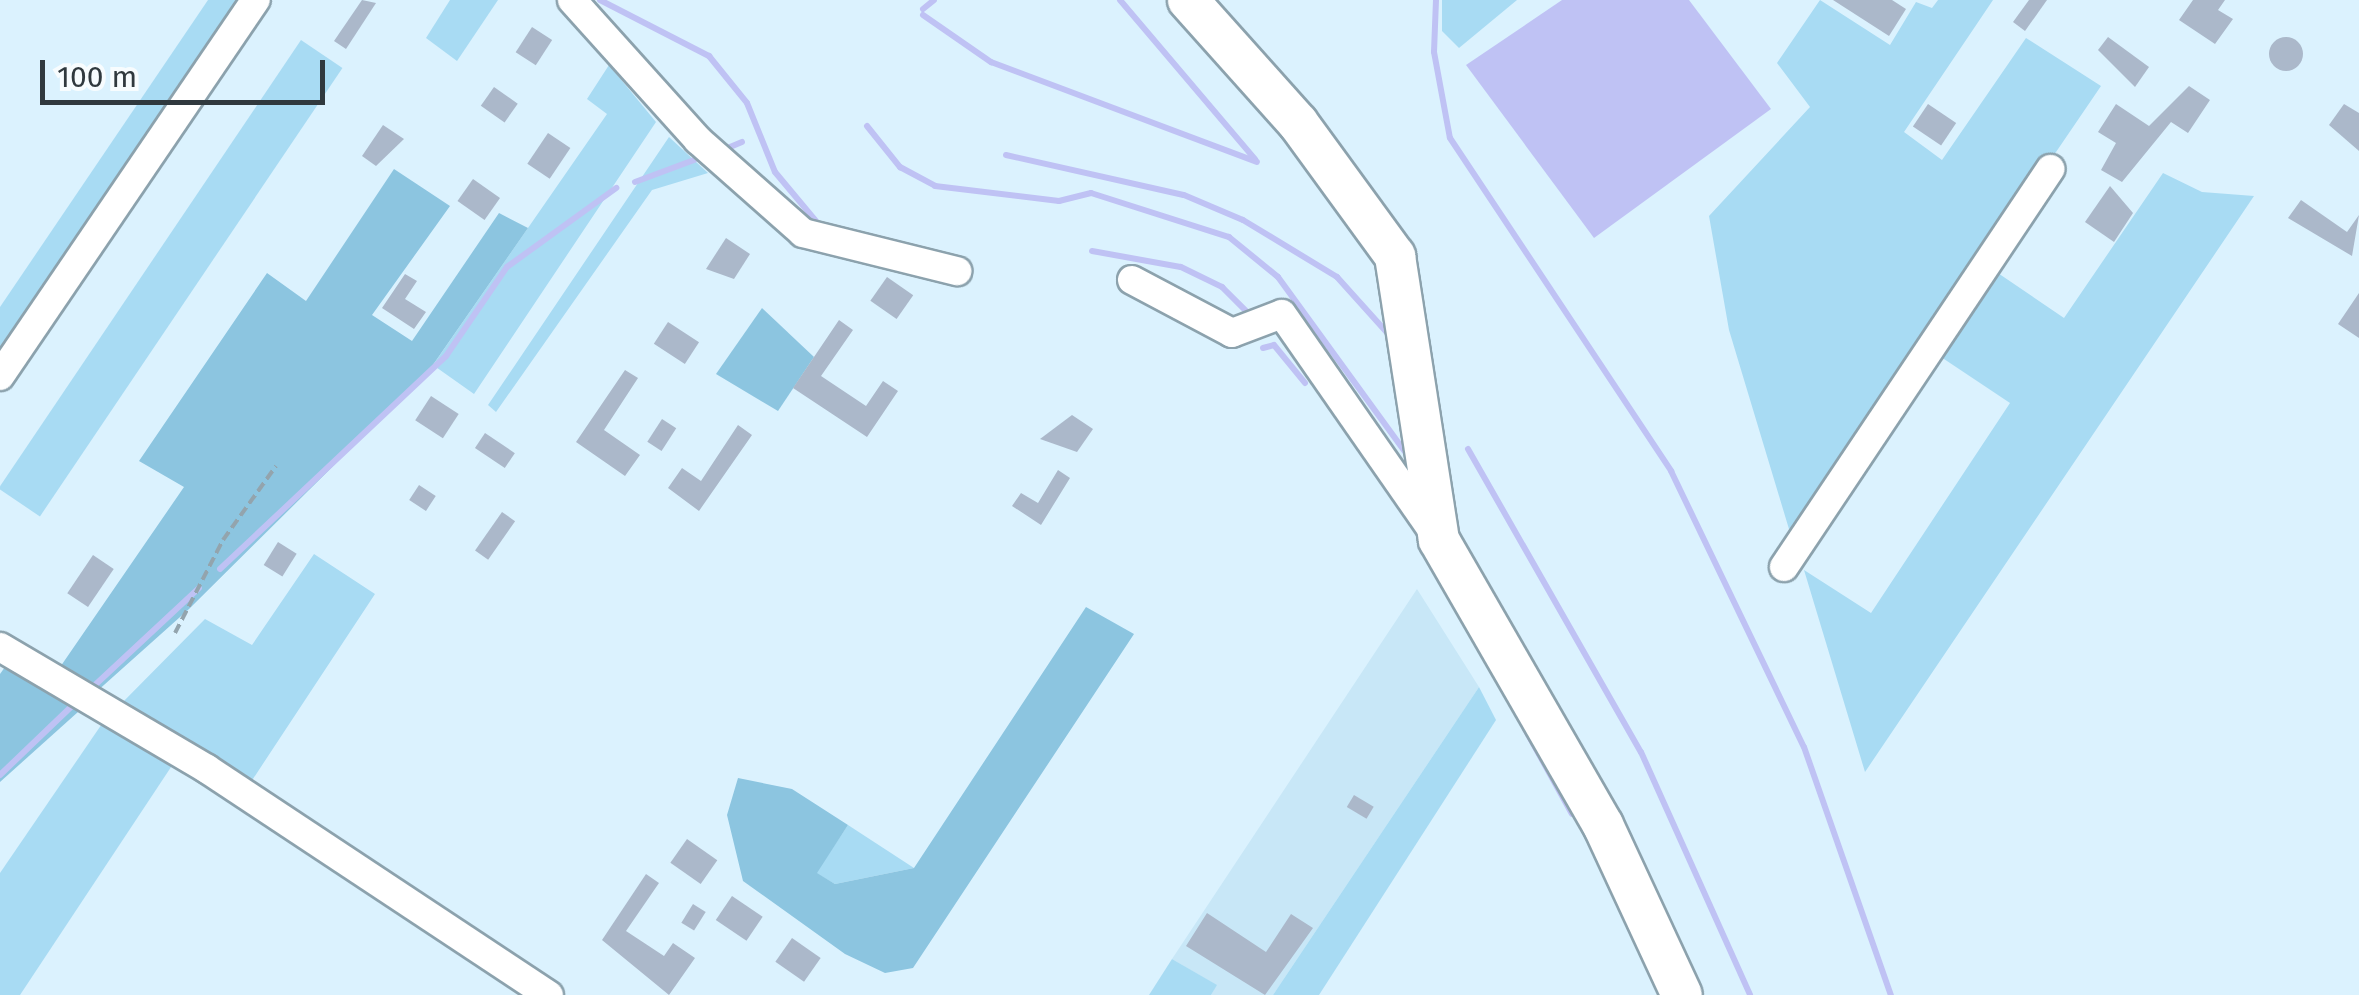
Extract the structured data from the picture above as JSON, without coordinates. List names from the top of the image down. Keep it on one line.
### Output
{"scale_bar":"100 m"}
